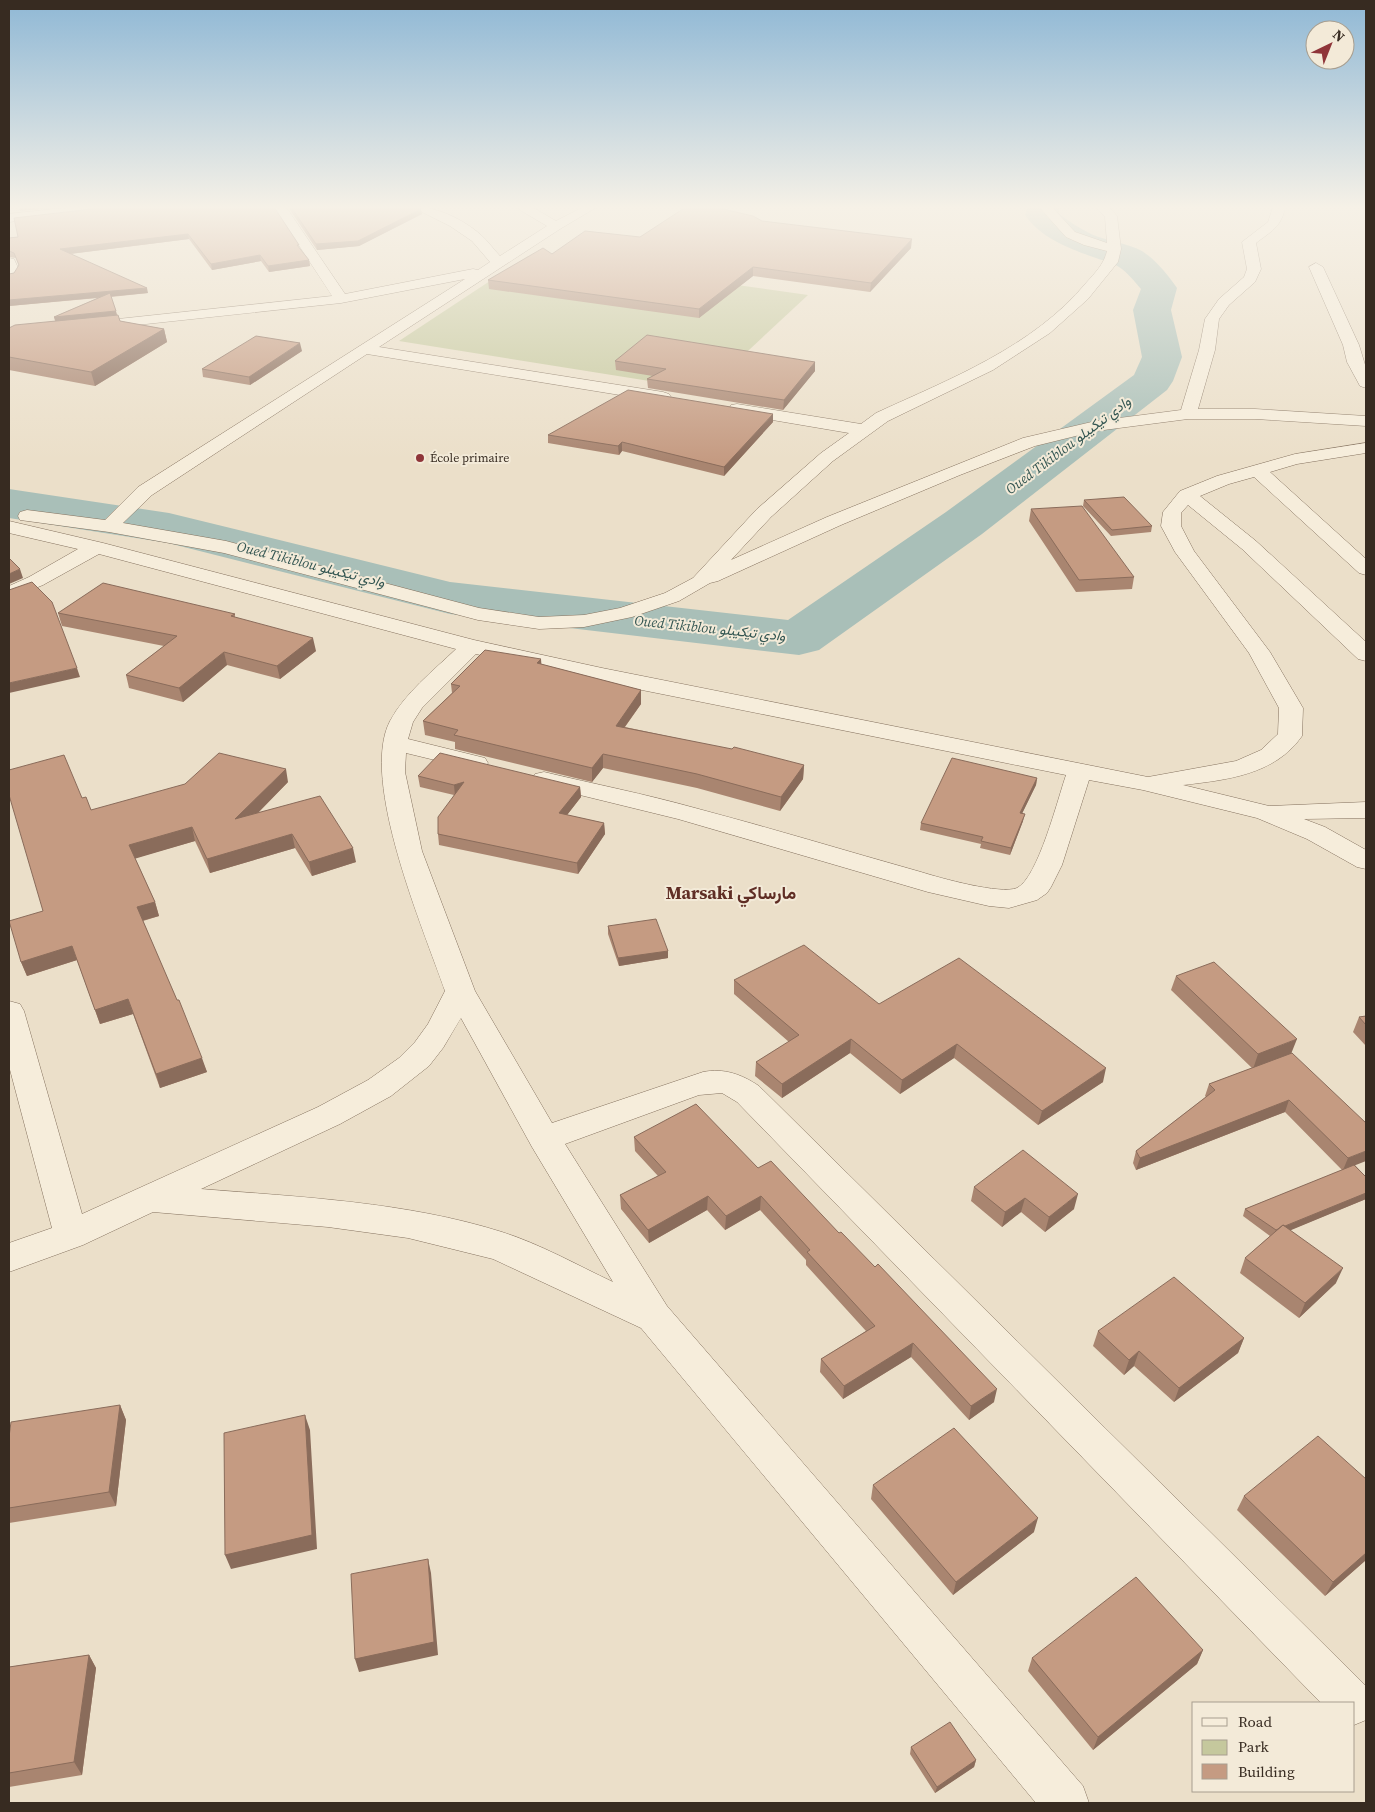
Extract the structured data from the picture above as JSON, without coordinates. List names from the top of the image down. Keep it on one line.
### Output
{"districts":["Marsaki مارساكي"],"water":["Oued Tikiblou وادي تيكيبلو"],"places":["École primaire"],"legend":["Road","Park","Building"],"north":"top right"}
